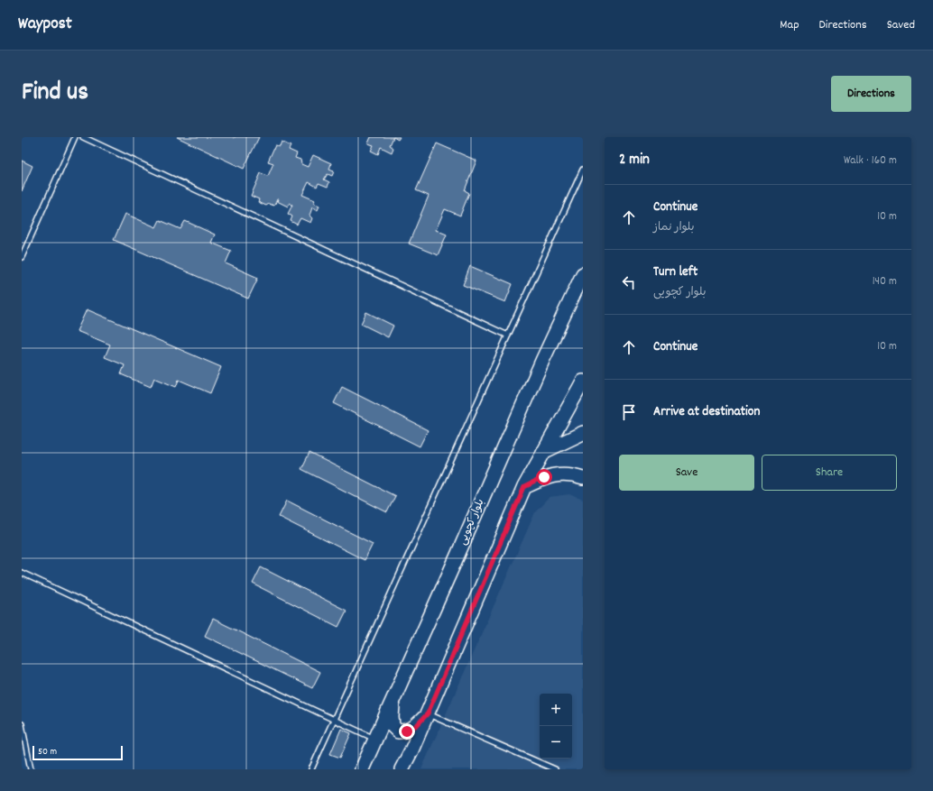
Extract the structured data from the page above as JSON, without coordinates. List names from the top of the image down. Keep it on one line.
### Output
{"streets":{"main road":["بلوار کچویی"]},"scale_bar":"50 m","page":{"header":"Waypost","nav":["Map","Directions","Saved"],"title":"Find us","buttons":["Directions",["Save","Share"]],"heading":["2 min","Walk · 160 m"],"list":[["Continue","بلوار نماز","10 m"],["Turn left","بلوار کچویی","140 m"],["Continue","10 m"],"Arrive at destination"],"map_buttons":["+","−"],"scale":"50 m"}}
